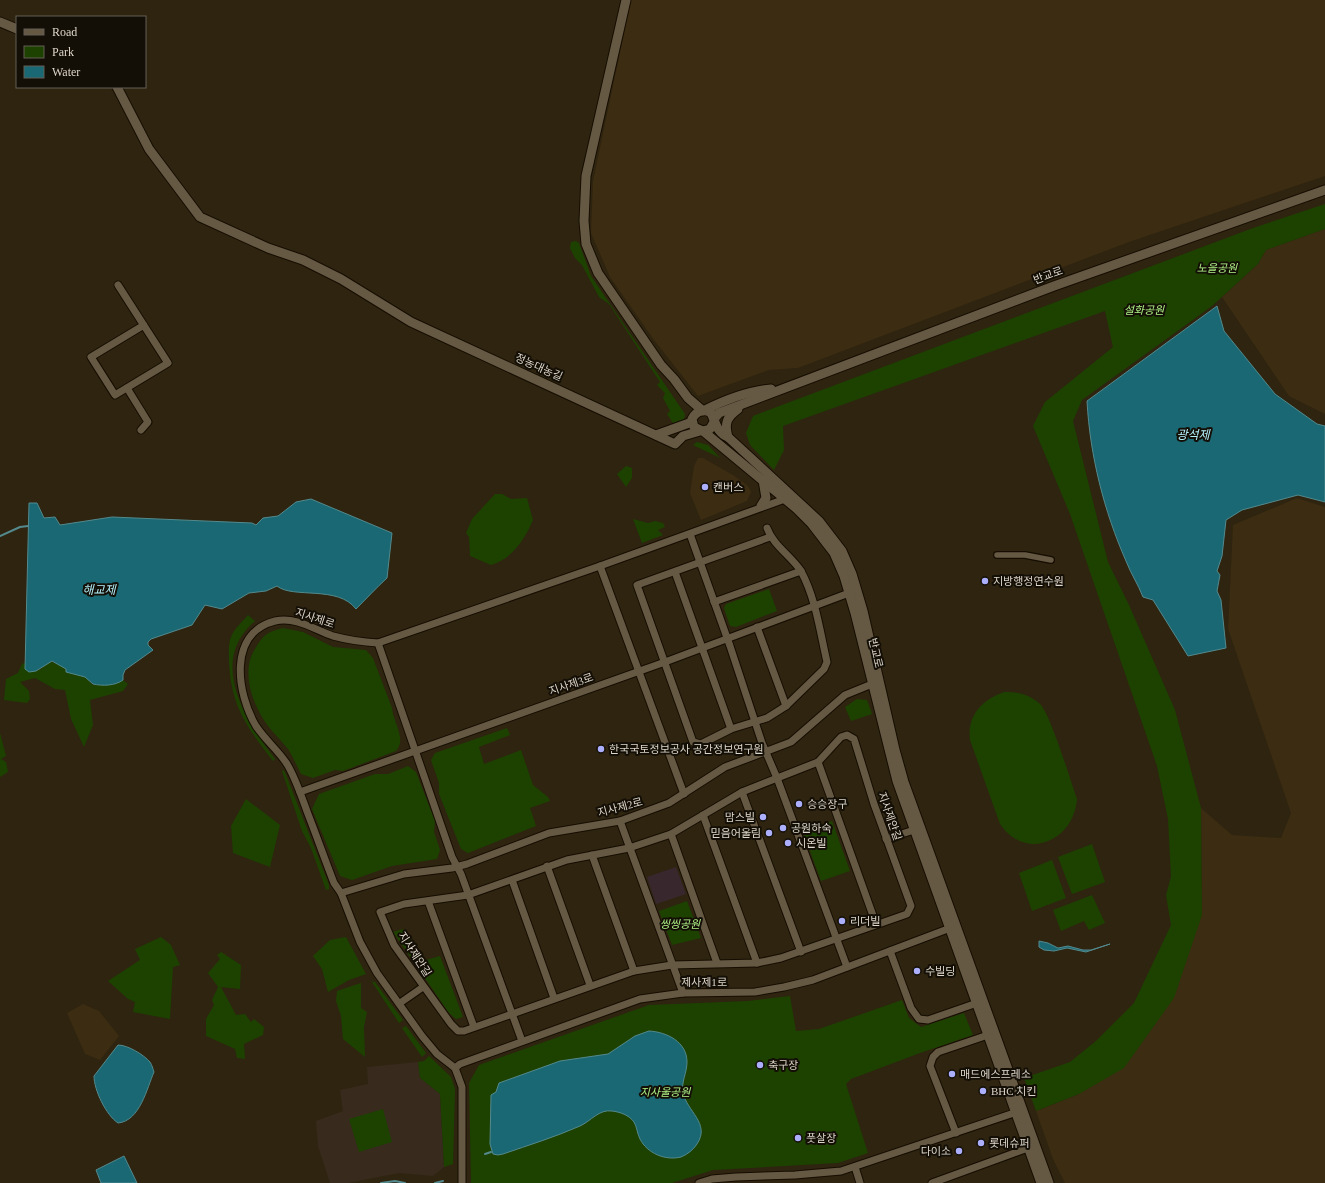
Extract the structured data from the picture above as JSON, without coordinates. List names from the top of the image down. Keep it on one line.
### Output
{"streets":{"street":["반교로","정농대농길","지사제로","지사제3로","지사제2로","지사제안길","제사제1로"]},"crossings":[["반교로","지사제로"],["반교로","지사제3로"],["반교로","지사제2로"],["반교로","제사제1로"],["지사제로","지사제3로"],["지사제로","지사제2로"],["지사제로","제사제1로"]],"water":["광석제","해교제"],"parks":["노을공원","설화공원","씽씽공원","지사울공원"],"places":["캔버스","지방행정연수원","한국국토정보공사 공간정보연구원","승승장구","맘스빌","공원하숙","믿음어울림","시온빌","리더빌","수빌딩","축구장","매드에스프레소","BHC 치킨","풋살장","롯데슈퍼","다이소"],"legend":["Road","Park","Water"]}
